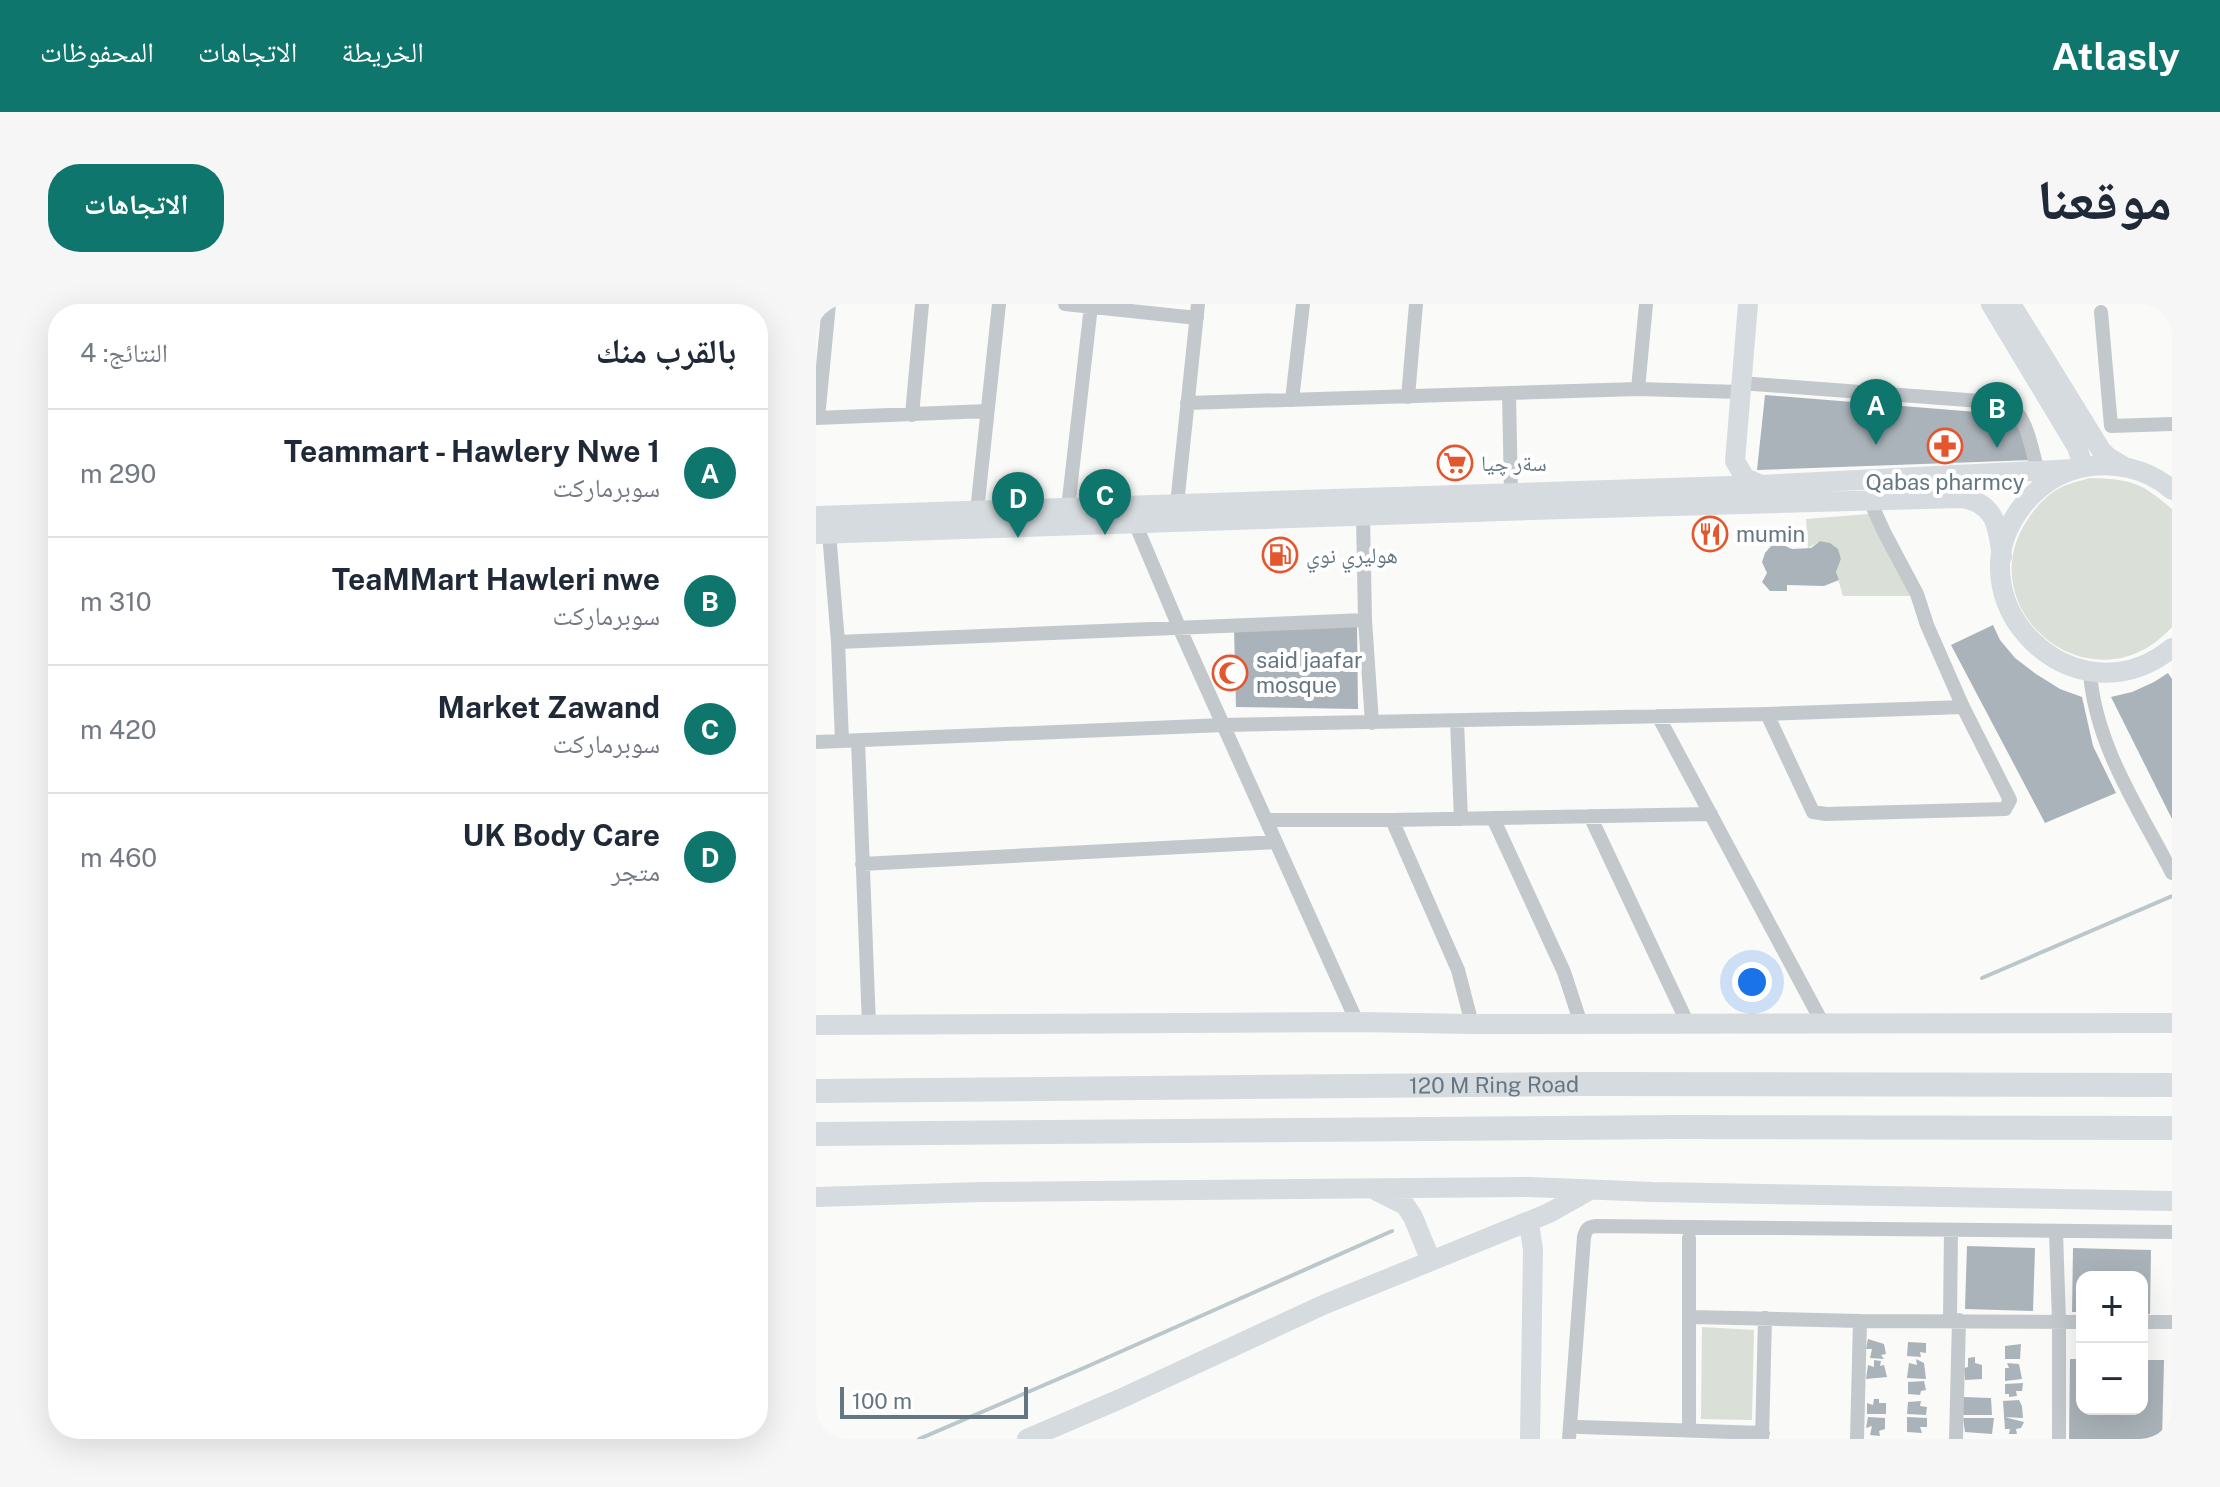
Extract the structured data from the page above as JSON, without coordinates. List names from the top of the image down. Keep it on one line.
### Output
{"streets":{"highway":["120 M Ring Road"]},"places":{"pharmacy":["Qabas pharmcy"],"supermarket":["سةر چيا"],"restaurant":["mumin"],"fuel station":["هوليري نوي"],"mosque":["said jaafar mosque"]},"scale_bar":"100 m","page":{"header":"Atlasly","nav":["الخريطة","الاتجاهات","المحفوظات"],"title":"موقعنا","buttons":"الاتجاهات","heading":["بالقرب منك","النتائج: 4"],"pins":["A","B","C","D"],"list":[{"mark":"A","name":"Teammart - Hawlery Nwe 1","note":"سوبرماركت","value":"290 m"},{"mark":"B","name":"TeaMMart Hawleri nwe","note":"سوبرماركت","value":"310 m"},{"mark":"C","name":"Market Zawand","note":"سوبرماركت","value":"420 m"},{"mark":"D","name":"UK Body Care","note":"متجر","value":"460 m"}],"map_buttons":["+","−"],"scale":"100 m"}}
